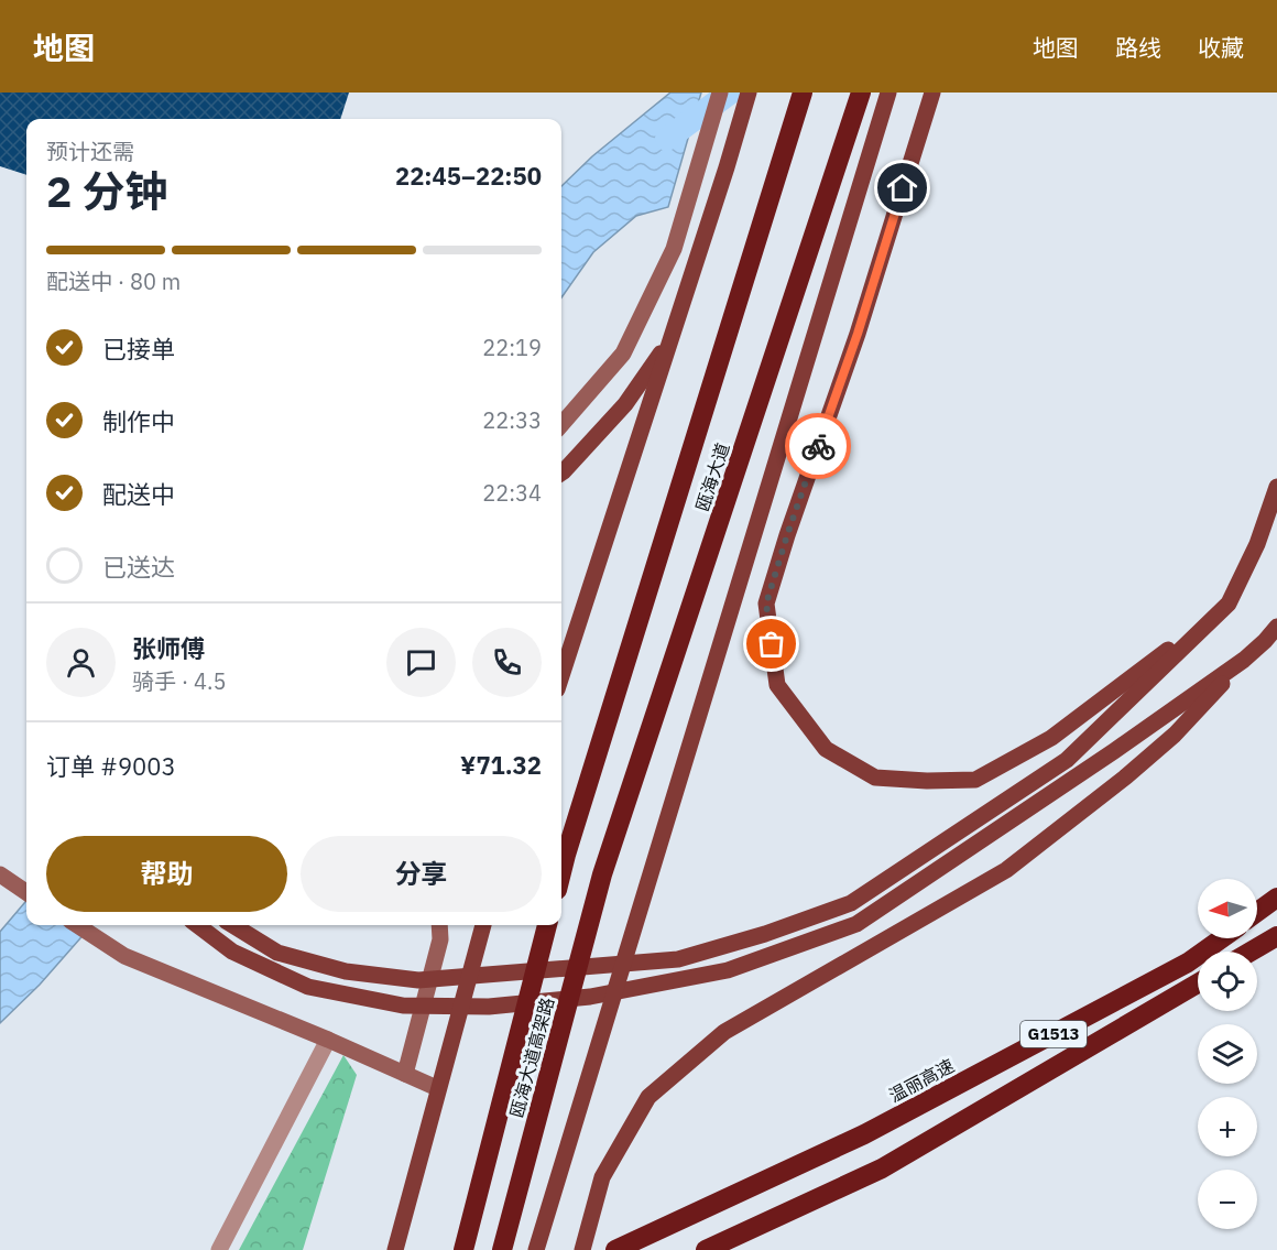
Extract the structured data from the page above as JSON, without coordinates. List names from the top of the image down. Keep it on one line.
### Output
{"streets":{"highway":["瓯海大道","G1513","瓯海大道高架路","温丽高速"]},"crossings":[["瓯海大道","瓯海大道高架路"]],"north":"left","page":{"header":"地图","nav":["地图","路线","收藏"],"heading":["2 分钟","预计还需","22:45–22:50"],"panel":["张师傅","骑手 · 4.5","订单 #9003","¥71.32"],"bar":"配送中 · 80 m","list":[["已接单","22:19"],["制作中","22:33"],["配送中","22:34"],"已送达"],"buttons":["帮助","分享"],"map_buttons":["+","−"]}}
